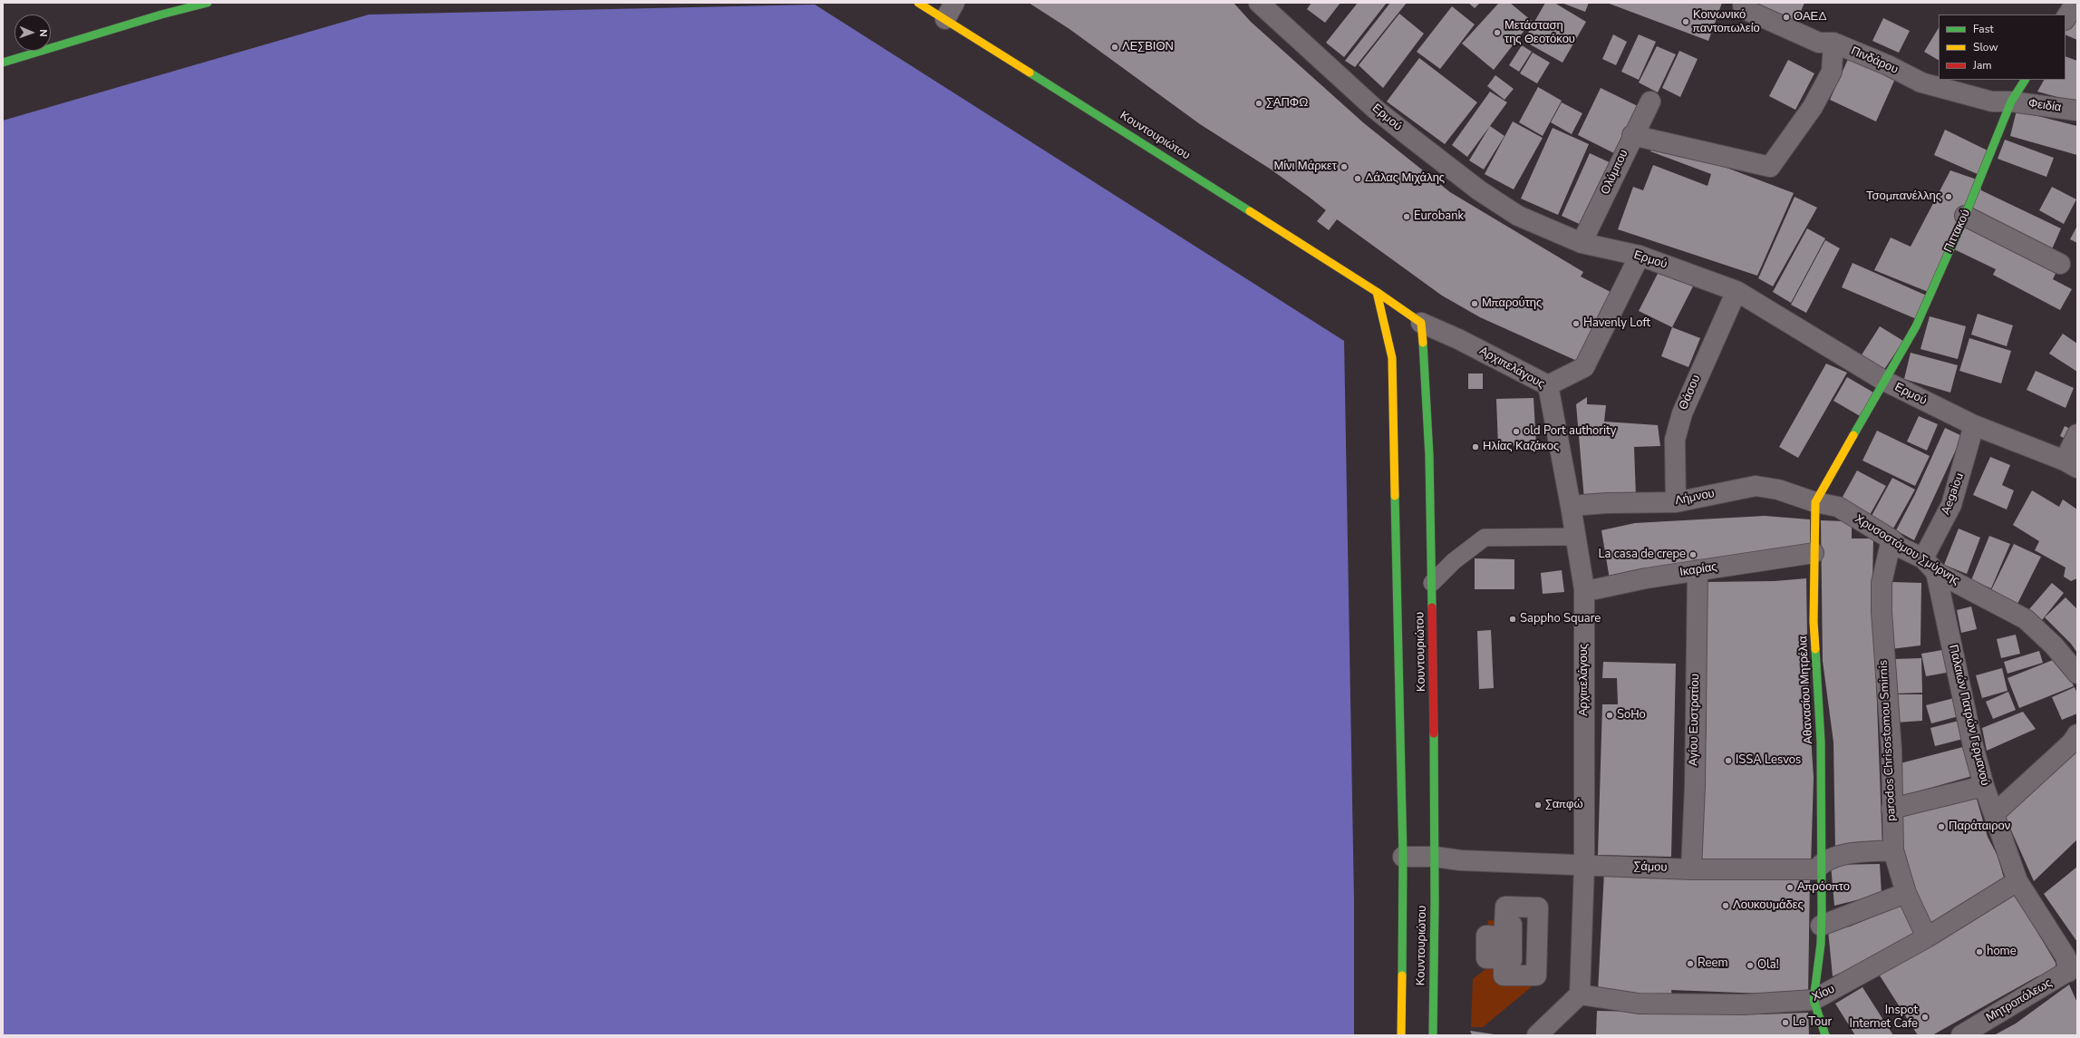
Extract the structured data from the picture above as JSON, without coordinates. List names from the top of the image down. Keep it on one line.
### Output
{"streets":{"main road":["Κουντουριώτου","Πιττακού","Αθανασίου Μητρέλια"],"street":["Πινδάρου","Φειδία","Ερμού","Ολύμπου","Αρχιπελάγους","Θάσου","Aegaiou","Λήμνου","Χρυσοστόμου Σμύρνης","Ικαρίας","Παλαιών Πατρών Γερμανού","Αγίου Ευστρατίου","parodos Chrisostomou Smirnis","Σάμου","Χίου","Μητροπόλεως"]},"crossings":[["Πινδάρου","Φειδία"],["Πινδάρου","Πιττακού"],["Φειδία","Πιττακού"],["Ερμού","Ολύμπου"],["Ερμού","Πιττακού"],["Ερμού","Θάσου"],["Ερμού","Aegaiou"],["Ερμού","Αθανασίου Μητρέλια"],["Κουντουριώτου","Αρχιπελάγους"],["Κουντουριώτου","Σάμου"],["Πιττακού","Αθανασίου Μητρέλια"],["Αρχιπελάγους","Λήμνου"],["Αρχιπελάγους","Ικαρίας"],["Αρχιπελάγους","Σάμου"],["Αρχιπελάγους","Χίου"],["Θάσου","Λήμνου"],["Aegaiou","Χρυσοστόμου Σμύρνης"],["Aegaiou","Παλαιών Πατρών Γερμανού"],["Λήμνου","Χρυσοστόμου Σμύρνης"],["Λήμνου","Αθανασίου Μητρέλια"],["Χρυσοστόμου Σμύρνης","Αθανασίου Μητρέλια"],["Χρυσοστόμου Σμύρνης","Παλαιών Πατρών Γερμανού"],["Χρυσοστόμου Σμύρνης","parodos Chrisostomou Smirnis"],["Ικαρίας","Αθανασίου Μητρέλια"],["Ικαρίας","Αγίου Ευστρατίου"],["Αθανασίου Μητρέλια","Σάμου"],["Αθανασίου Μητρέλια","Χίου"],["Παλαιών Πατρών Γερμανού","Χίου"],["Παλαιών Πατρών Γερμανού","Μητροπόλεως"],["Αγίου Ευστρατίου","Σάμου"],["parodos Chrisostomou Smirnis","Σάμου"],["parodos Chrisostomou Smirnis","Χίου"]],"places":["ΟΑΕΔ","Κοινωνικό παντοπωλείο","Μετάσταση της Θεοτόκου","ΛΕΣΒΙΟΝ","ΣΑΠΦΩ","Μίνι Μάρκετ","Δάλας Μιχάλης","Τσομπανέλλης","Eurobank","Μπαρούτης","Havenly Loft","old Port authority","Ηλίας Καζάκος","La casa de crepe","Sappho Square","SoΗo","ISSA Lesvos","Σαπφώ","Παράταιρον","Απρόοπτο","Λουκουμάδες","home","Reem","Ola!","Inspot Internet Cafe","Le Tour"],"legend":["Fast","Slow","Jam"],"north":"right"}
